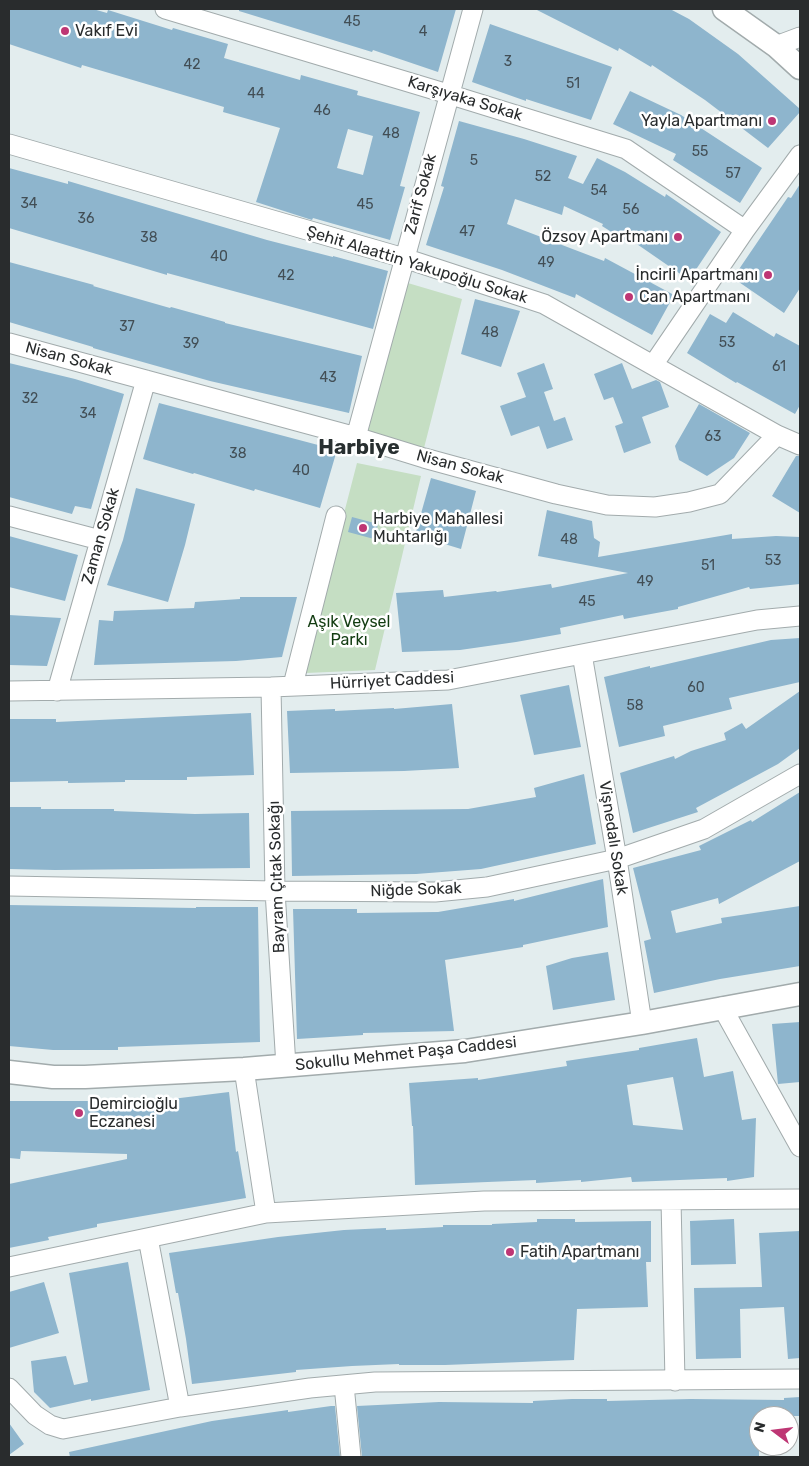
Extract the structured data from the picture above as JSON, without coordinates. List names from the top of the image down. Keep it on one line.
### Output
{"streets":{"main road":["Sokullu Mehmet Paşa Caddesi"],"street":["Karşıyaka Sokak","Zarif Sokak","Şehit Alaattin Yakupoğlu Sokak","Nisan Sokak","Zaman Sokak","Hürriyet Caddesi","Vişnedalı Sokak","Bayram Çıtak Sokağı","Niğde Sokak"]},"crossings":[["Karşıyaka Sokak","Zarif Sokak"],["Zarif Sokak","Şehit Alaattin Yakupoğlu Sokak"],["Zarif Sokak","Nisan Sokak"],["Şehit Alaattin Yakupoğlu Sokak","Nisan Sokak"],["Nisan Sokak","Zaman Sokak"],["Zaman Sokak","Hürriyet Caddesi"],["Hürriyet Caddesi","Vişnedalı Sokak"],["Hürriyet Caddesi","Bayram Çıtak Sokağı"],["Vişnedalı Sokak","Niğde Sokak"],["Vişnedalı Sokak","Sokullu Mehmet Paşa Caddesi"],["Bayram Çıtak Sokağı","Niğde Sokak"],["Bayram Çıtak Sokağı","Sokullu Mehmet Paşa Caddesi"]],"districts":["Harbiye"],"parks":["Aşık Veysel Parkı"],"places":["Vakıf Evi","Yayla Apartmanı","Özsoy Apartmanı","İncirli Apartmanı","Can Apartmanı","Harbiye Mahallesi Muhtarlığı","Demircioğlu Eczanesi","Fatih Apartmanı"],"house_numbers":["45","4","3","42","51","44","46","48","55","5","57","52","54","34","45","56","36","47","38","40","49","42","37","48","53","39","61","43","32","34","63","38","40","48","53","51","49","45","60","58"],"north":"left"}
